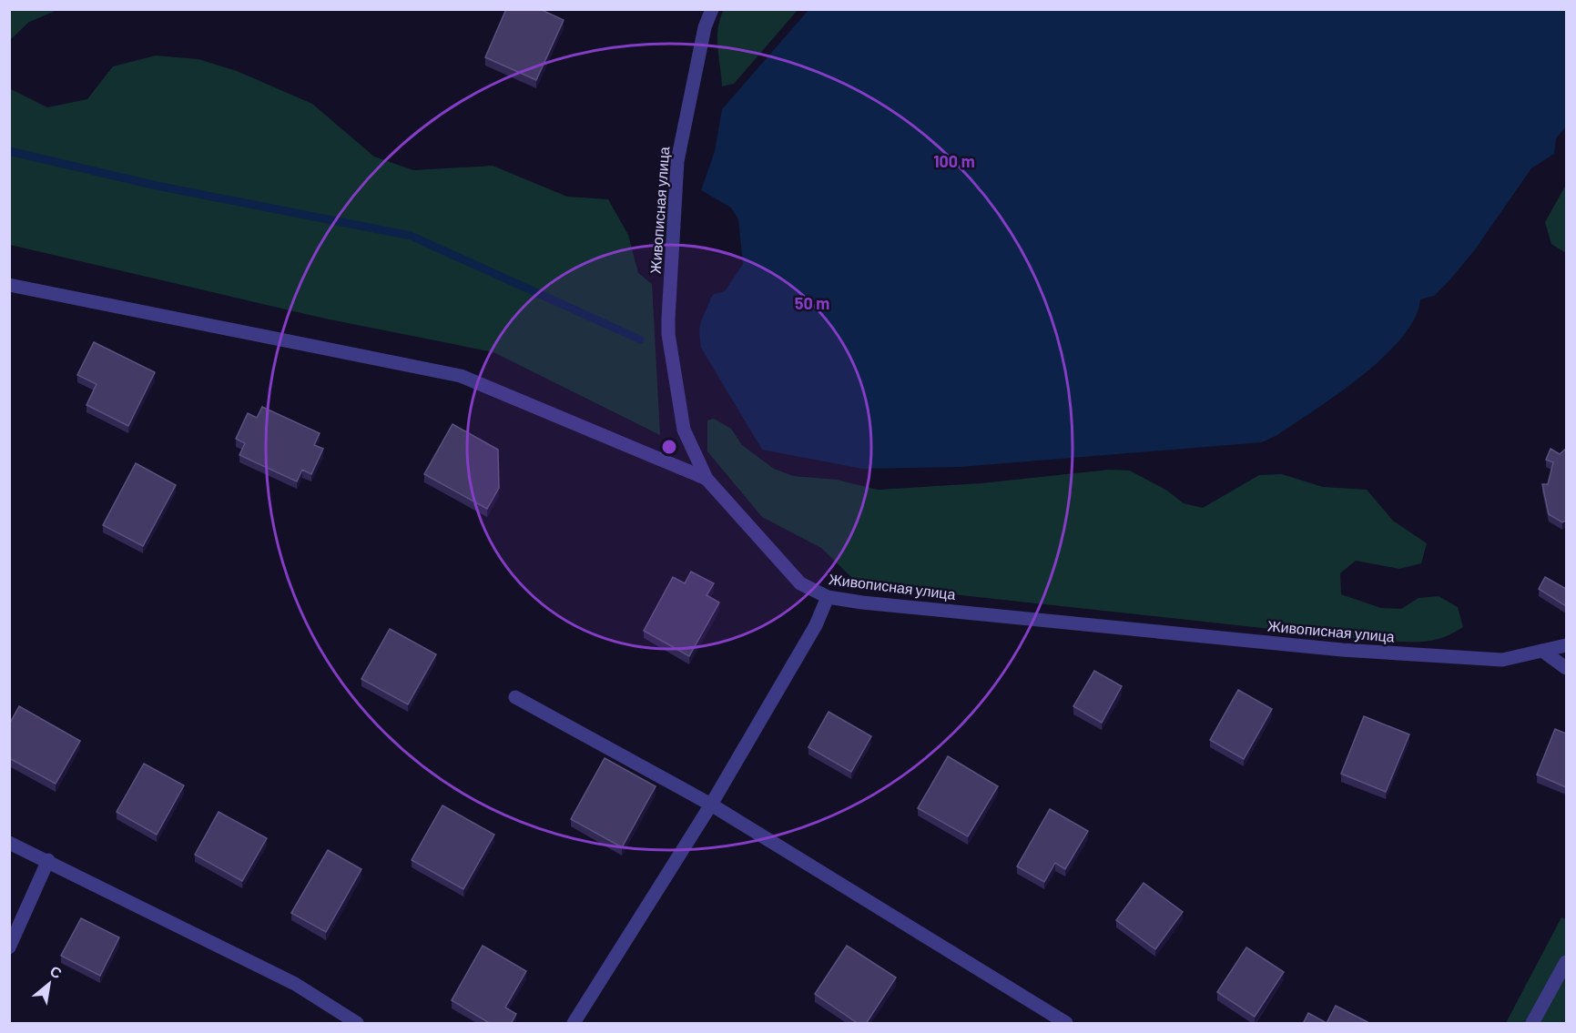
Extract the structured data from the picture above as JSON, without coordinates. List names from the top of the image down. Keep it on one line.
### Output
{"streets":{"street":["Живописная улица"]},"north":"top right","rings":["100 m","50 m"]}
